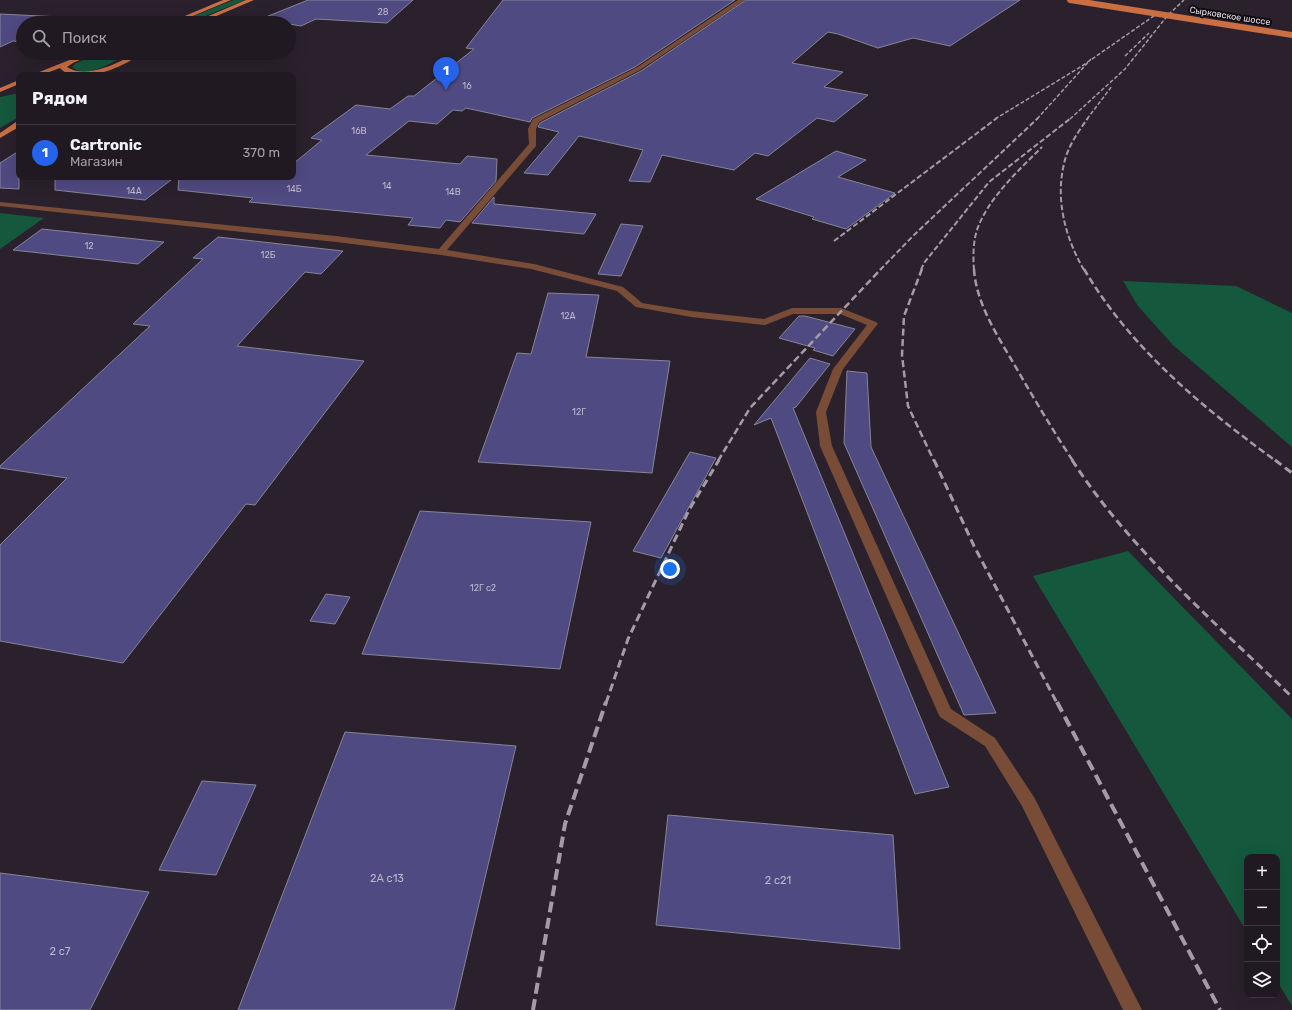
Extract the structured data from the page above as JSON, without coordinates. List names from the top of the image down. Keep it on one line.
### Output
{"streets":{"main road":["Сырковское шоссе"]},"house_numbers":["28","16","16В","14","14Б","14А","14В","12","12Б","12А","12Г","12Г с2","2А с13","2 с21","2 с7"],"page":{"search":"Поиск","pins":"1","heading":"Рядом","list":[{"mark":"1","name":"Cartronic","note":"Магазин","value":"370 m"}],"map_buttons":["+","−"]}}
